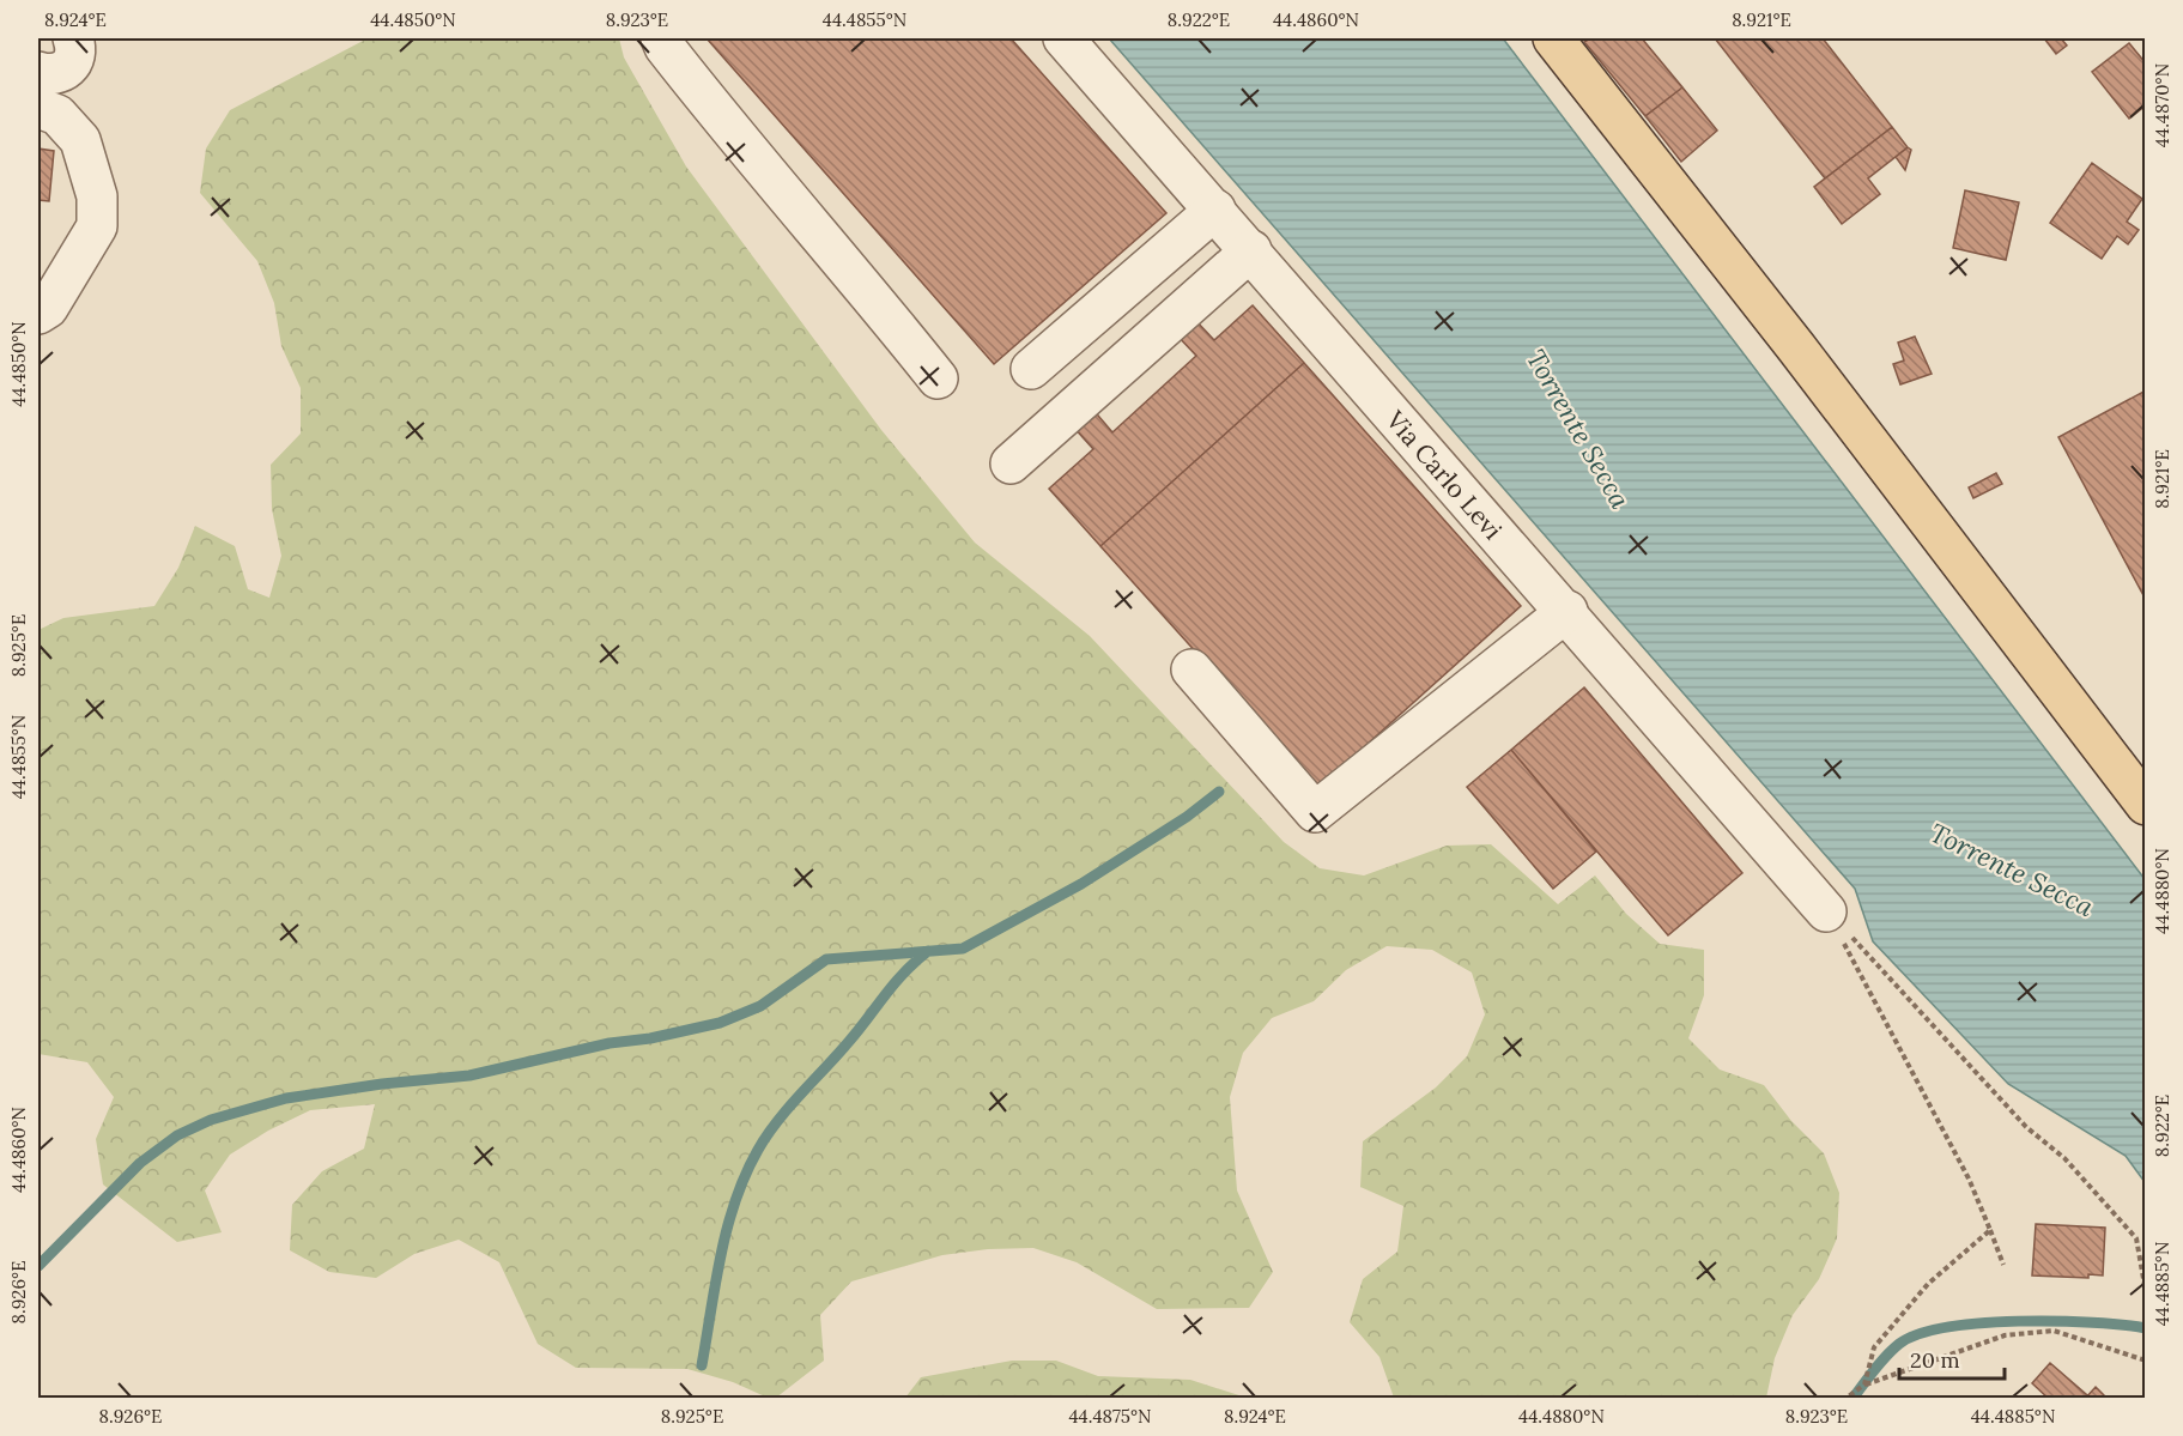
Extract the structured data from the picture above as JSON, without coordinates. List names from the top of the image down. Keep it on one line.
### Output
{"streets":{"street":["Via Carlo Levi"]},"water":["Torrente Secca"],"scale_bar":"20 m","coordinates":["8.924°E","44.4850°N","8.923°E","44.4855°N","8.922°E","44.4860°N","8.921°E","44.4870°N","8.925°E","44.4880°N","44.4885°N","8.926°E","44.4875°N"]}
